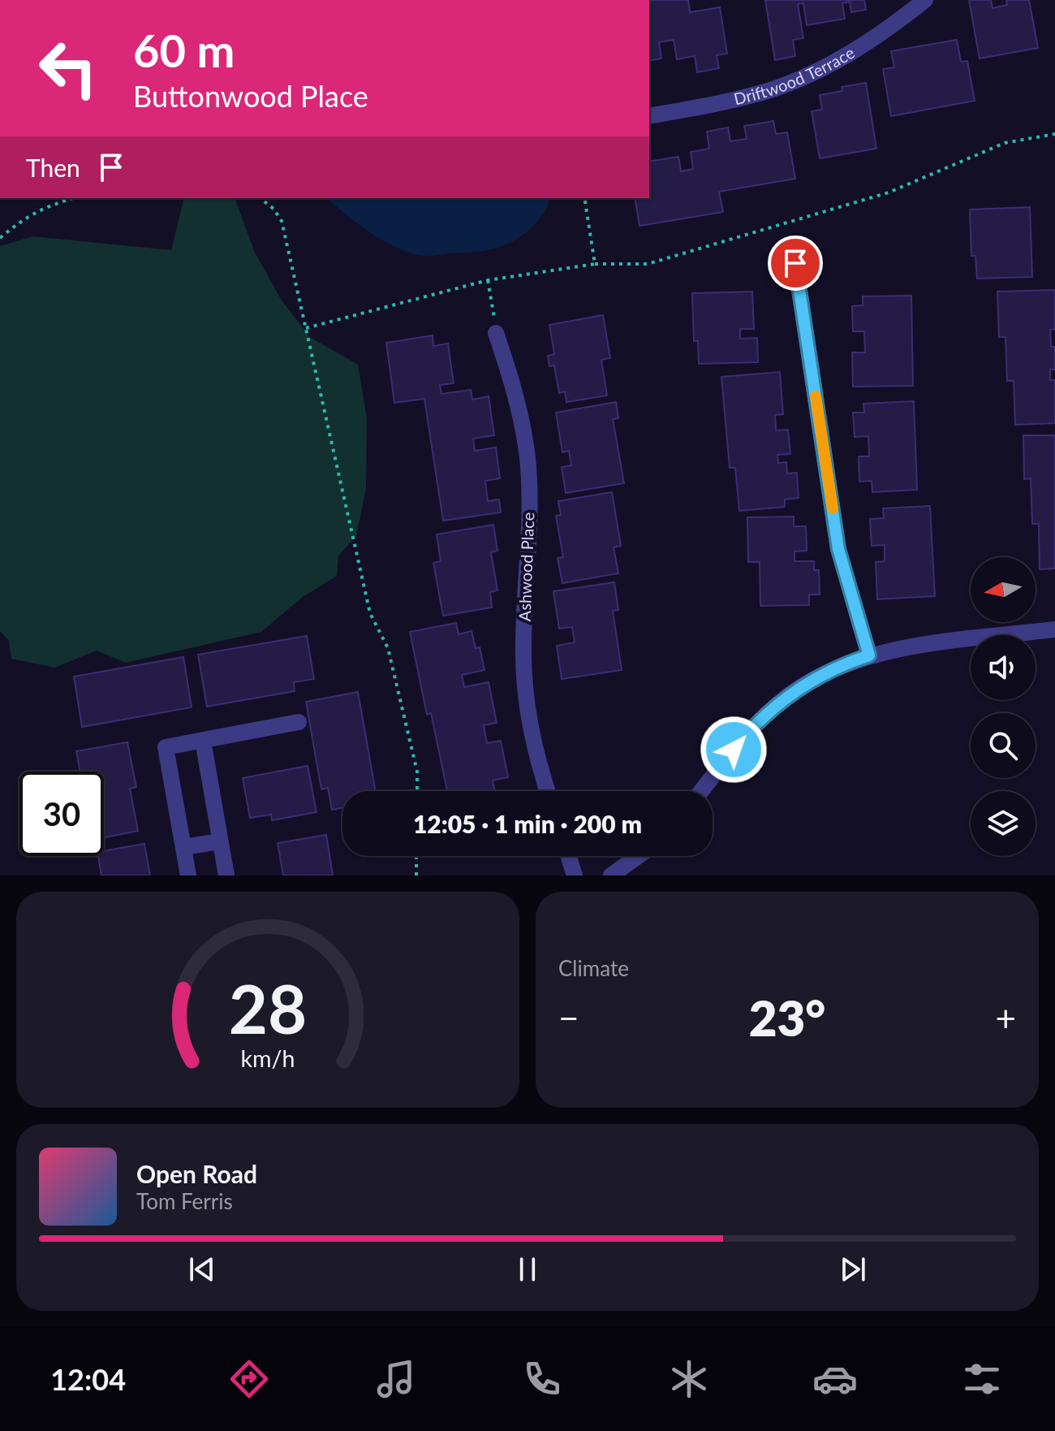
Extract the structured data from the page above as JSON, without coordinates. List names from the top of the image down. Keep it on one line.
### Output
{"streets":{"street":["Driftwood Terrace","Ashwood Place"]},"north":"left","page":{"turn":["60 m","Buttonwood Place"],"then":"Then","limit":"30","trip":"12:05 · 1 min · 200 m","tile":"Climate","heat":["−","23°","+"],"song":["Open Road","Tom Ferris"],"tabs":"12:04","gauge":["28","km/h"]}}
